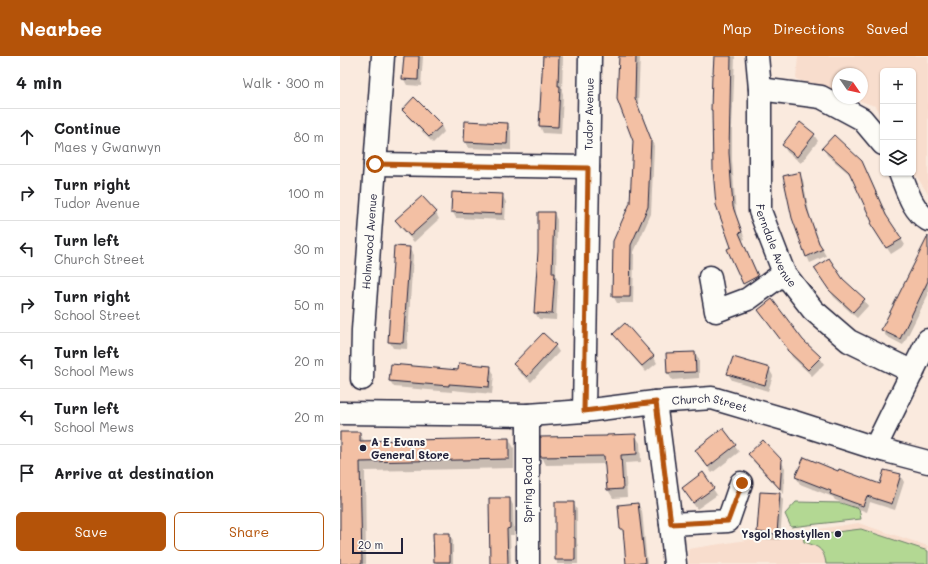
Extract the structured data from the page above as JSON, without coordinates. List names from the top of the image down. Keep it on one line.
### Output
{"streets":{"street":["Tudor Avenue","Holmwood Avenue","Ferndale Avenue","Church Street","Spring Road"]},"crossings":[["Tudor Avenue","Church Street"],["Church Street","Spring Road"]],"places":["A E Evans General Store","Ysgol Rhostyllen"],"scale_bar":"20 m","north":"bottom right","page":{"header":"Nearbee","nav":["Map","Directions","Saved"],"heading":["4 min","Walk · 300 m"],"map_buttons":["+","−"],"list":[["Continue","Maes y Gwanwyn","80 m"],["Turn right","Tudor Avenue","100 m"],["Turn left","Church Street","30 m"],["Turn right","School Street","50 m"],["Turn left","School Mews","20 m"],["Turn left","School Mews","20 m"],"Arrive at destination"],"buttons":["Save","Share"],"scale":"20 m"}}
